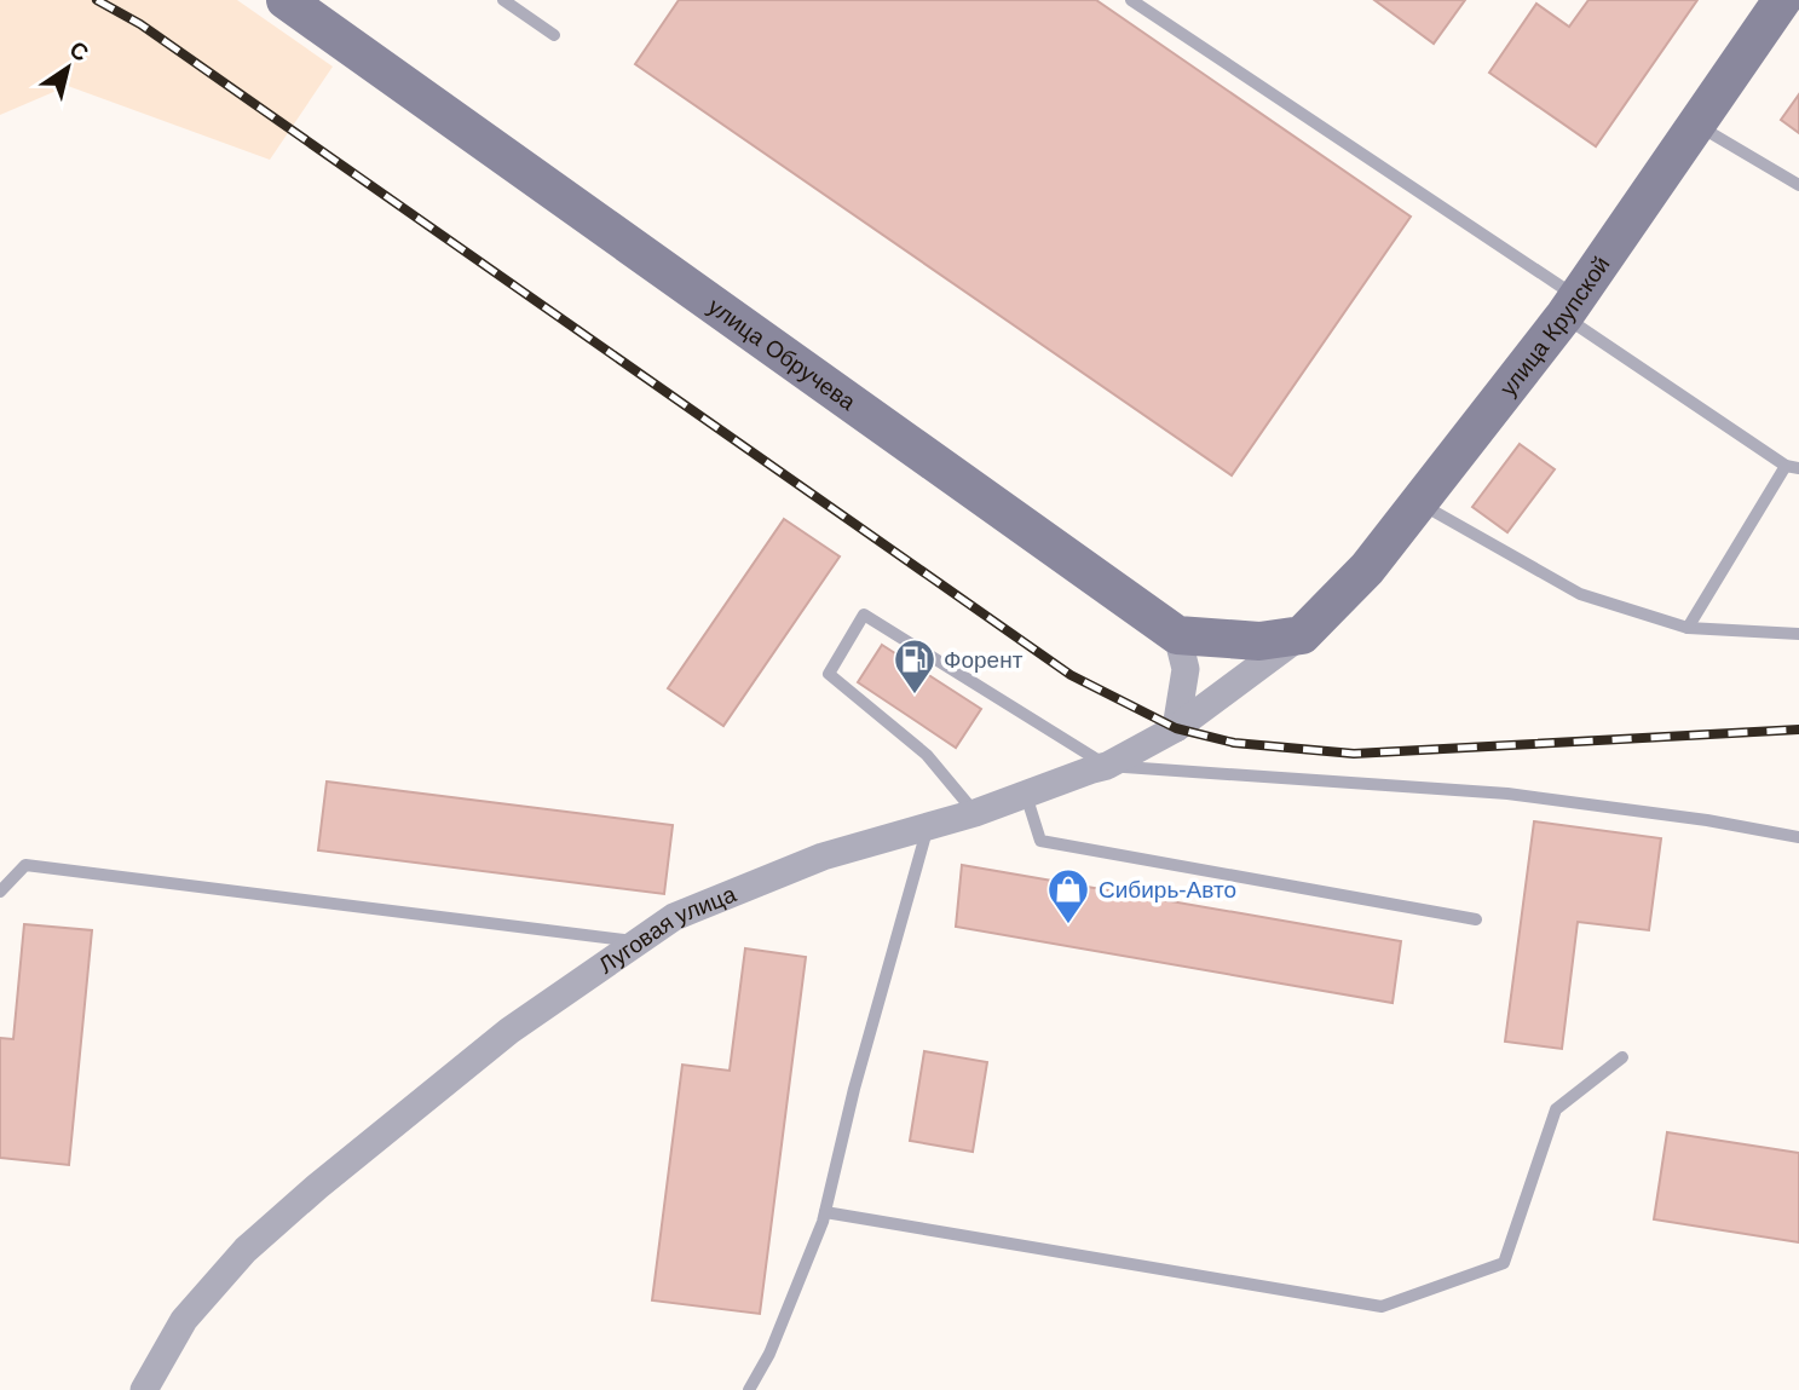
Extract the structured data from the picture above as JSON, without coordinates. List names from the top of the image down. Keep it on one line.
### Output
{"streets":{"main road":["улица Крупской","улица Обручева"],"street":["Луговая улица"]},"crossings":[["улица Крупской","Луговая улица"]],"places":{"fuel station":["Форент"],"shop":["Сибирь-Авто"]},"north":"top right"}
